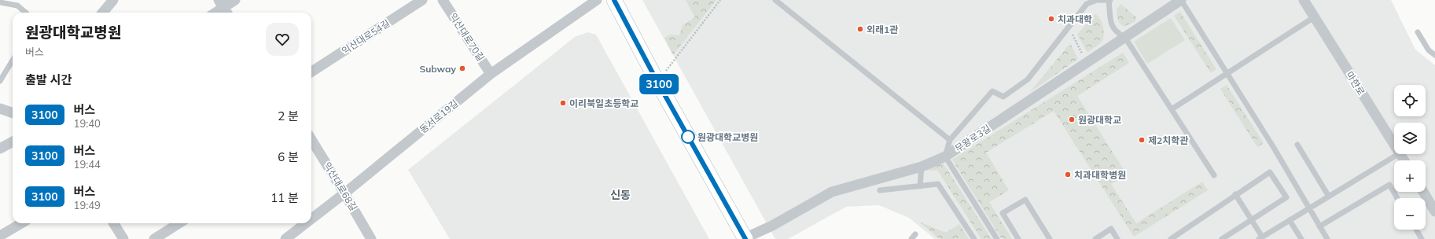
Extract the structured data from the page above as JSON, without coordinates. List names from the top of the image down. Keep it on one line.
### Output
{"streets":{"street":["익산대로54길","익산대로70길","마한로","동서로19길","무왕로3길","익산대로68길"]},"crossings":[["익산대로70길","동서로19길"],["동서로19길","익산대로68길"]],"districts":["신동"],"places":["치과대학","외래1관","Subway","이리북일초등학교","원광대학교","원광대학교병원","제2치학관","치과대학병원"],"lines":["bus line 3100"],"page":{"on_map":"3100","heading":[["원광대학교병원","버스"],"출발 시간"],"map_buttons":["+","−"],"list":[{"mark":"3100","name":"버스","note":"19:40","value":"2 분"},{"mark":"3100","name":"버스","note":"19:44","value":"6 분"},{"mark":"3100","name":"버스","note":"19:49","value":"11 분"}]}}
